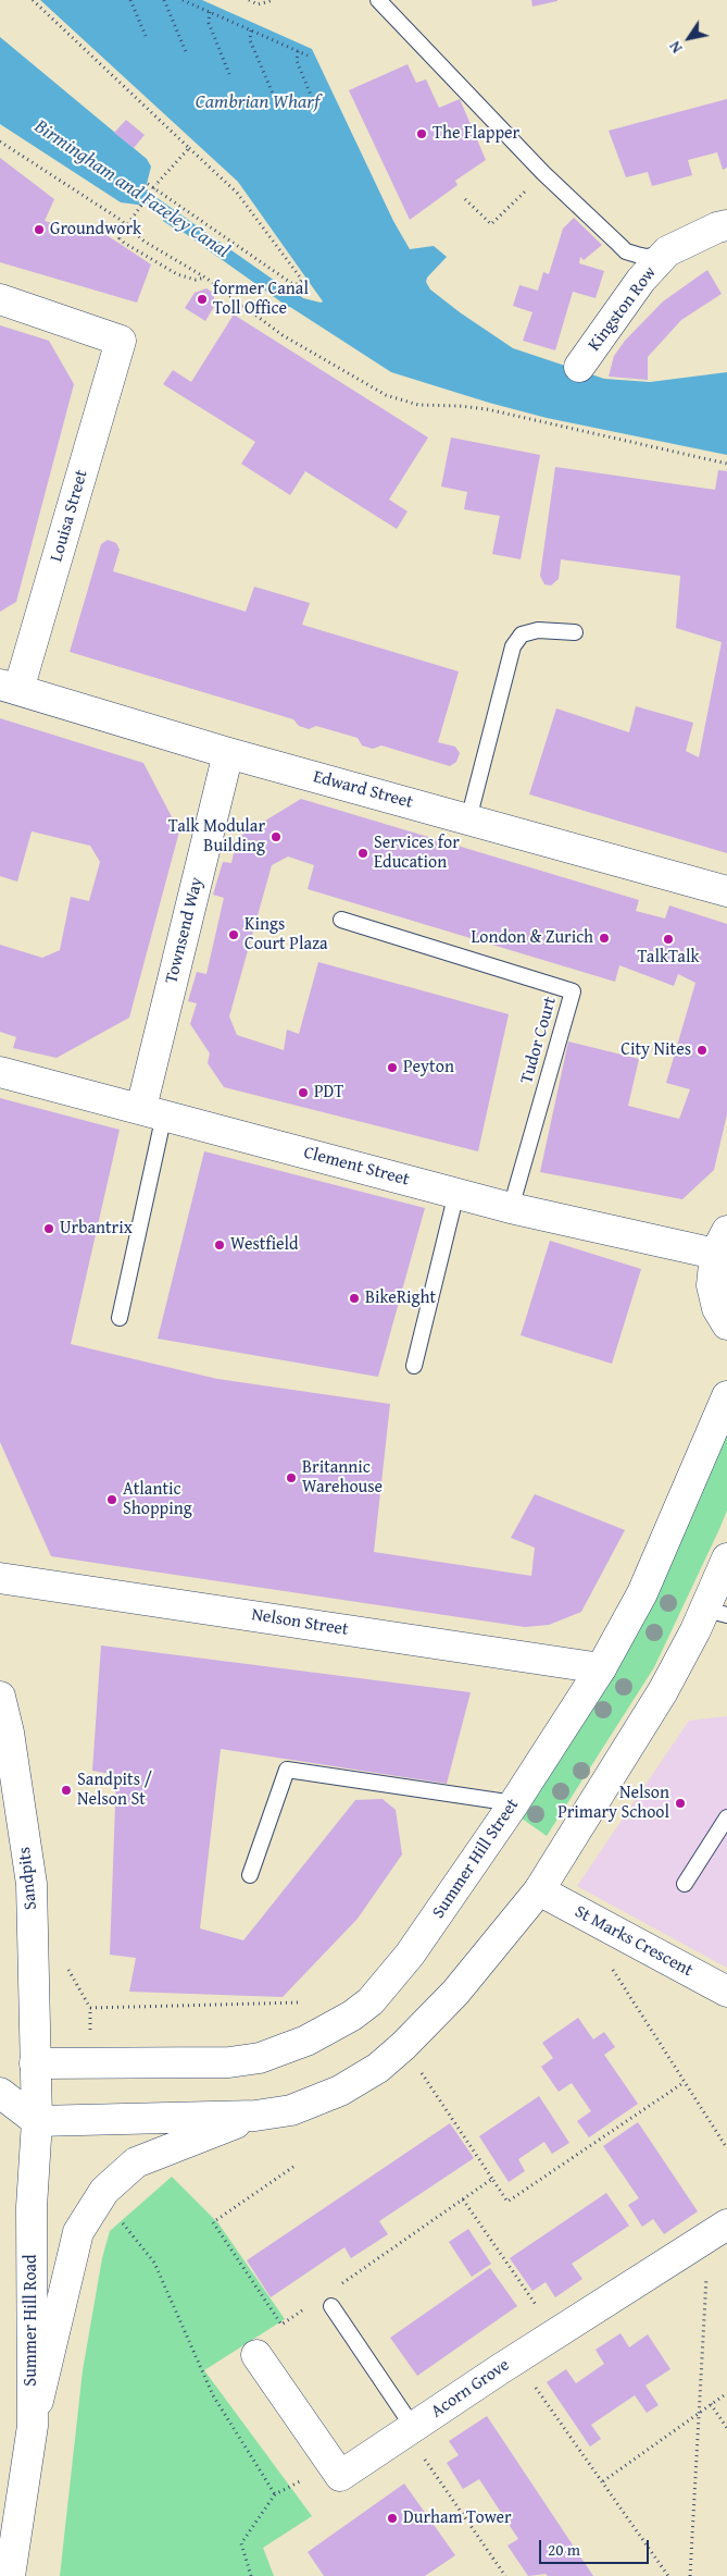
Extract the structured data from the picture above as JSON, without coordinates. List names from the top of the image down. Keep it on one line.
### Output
{"streets":{"street":["Kingston Row","Louisa Street","Edward Street","Townsend Way","Clement Street","Nelson Street","Summer Hill Street","Sandpits","St Marks Crescent","Summer Hill Road","Acorn Grove"],"lane":["Tudor Court"]},"crossings":[["Louisa Street","Edward Street"],["Edward Street","Townsend Way"],["Townsend Way","Clement Street"],["Tudor Court","Clement Street"],["Nelson Street","Summer Hill Street"],["Summer Hill Street","Sandpits"],["Summer Hill Street","Summer Hill Road"],["Sandpits","Summer Hill Road"]],"water":["Cambrian Wharf","Birmingham and Fazeley Canal"],"places":["The Flapper","Groundwork","former Canal Toll Office","Talk Modular Building","Services for Education","Kings Court Plaza","London & Zurich","TalkTalk","City Nites","Peyton","PDT","Urbantrix","Westfield","BikeRight","Britannic Warehouse","Atlantic Shopping","Sandpits / Nelson St","Nelson Primary School","Durham Tower"],"scale_bar":"20 m","north":"bottom left"}
